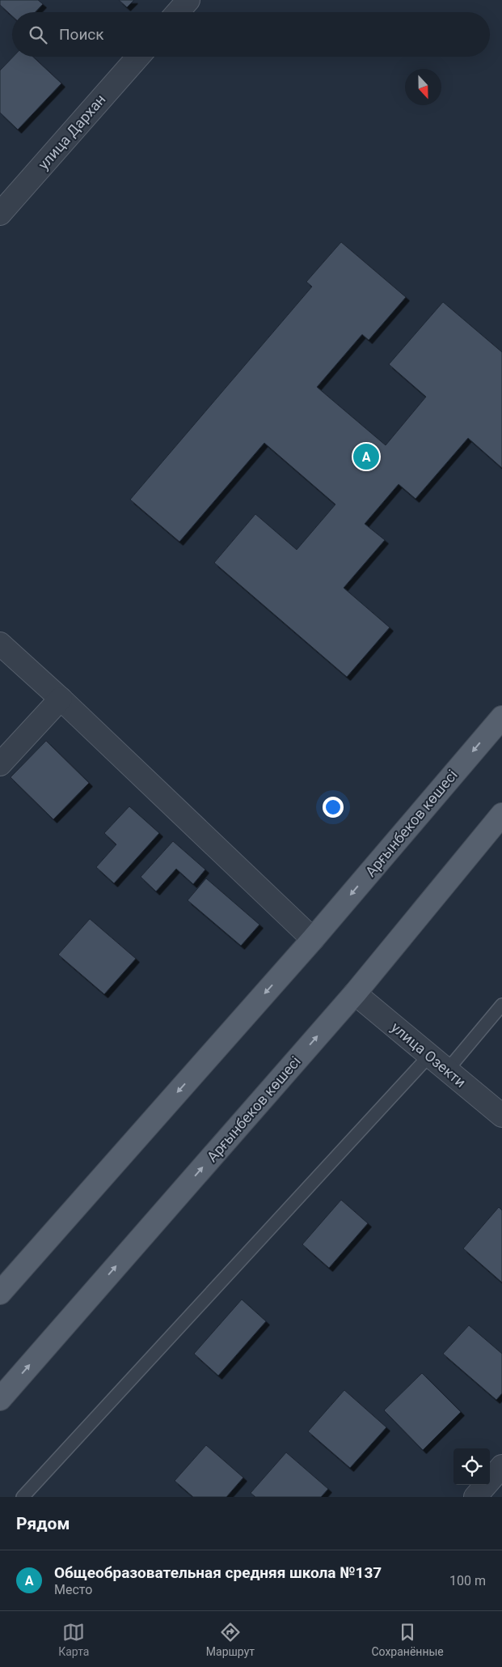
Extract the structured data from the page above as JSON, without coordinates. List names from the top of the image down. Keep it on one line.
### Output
{"streets":{"main road":["Арғынбеков көшесі"],"street":["улица Дархан","улица Озекти"]},"crossings":[["Арғынбеков көшесі","улица Озекти"]],"north":"bottom","page":{"search":"Поиск","pins":"A","heading":"Рядом","list":[{"mark":"A","name":"Общеобразовательная средняя школа №137","note":"Место","value":"100 m"}],"nav":["Карта","Маршрут","Сохранённые"]}}
